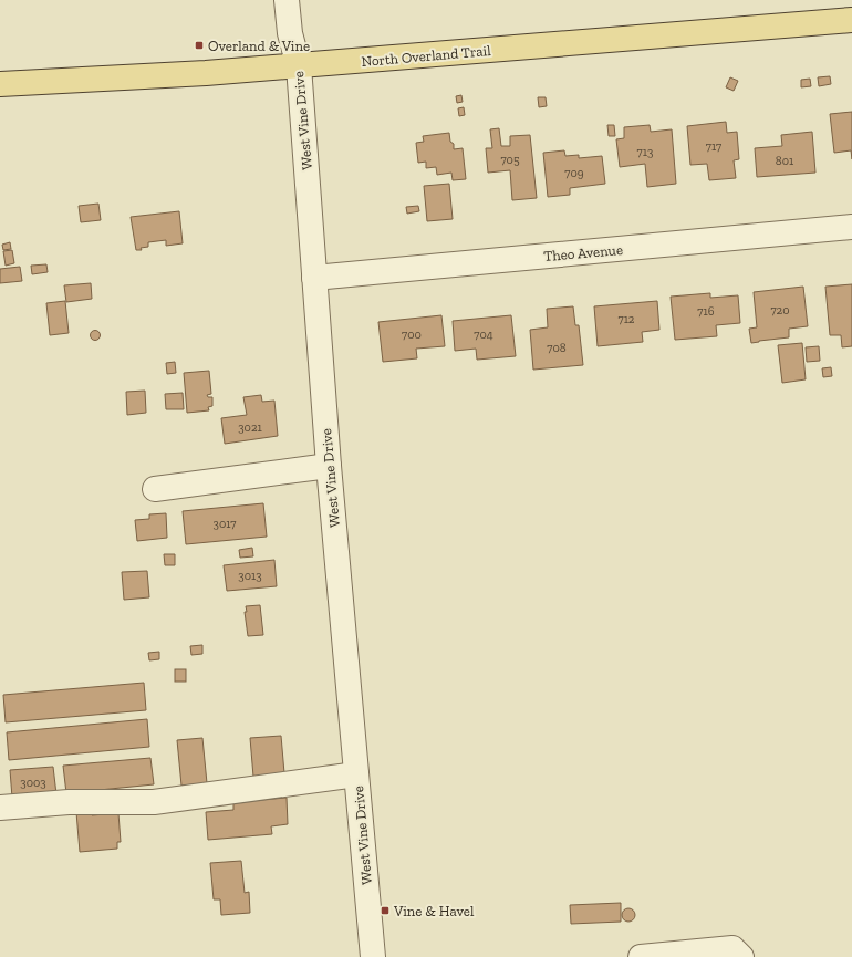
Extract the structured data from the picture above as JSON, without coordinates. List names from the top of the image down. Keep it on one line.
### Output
{"streets":{"main road":["North Overland Trail"],"street":["West Vine Drive","Theo Avenue"]},"crossings":[["North Overland Trail","West Vine Drive"],["West Vine Drive","Theo Avenue"]],"places":{"transit":["Overland & Vine","Vine & Havel"]},"house_numbers":["717","713","705","801","709","720","716","712","700","704","708","3021","3017","3013","3003"]}
